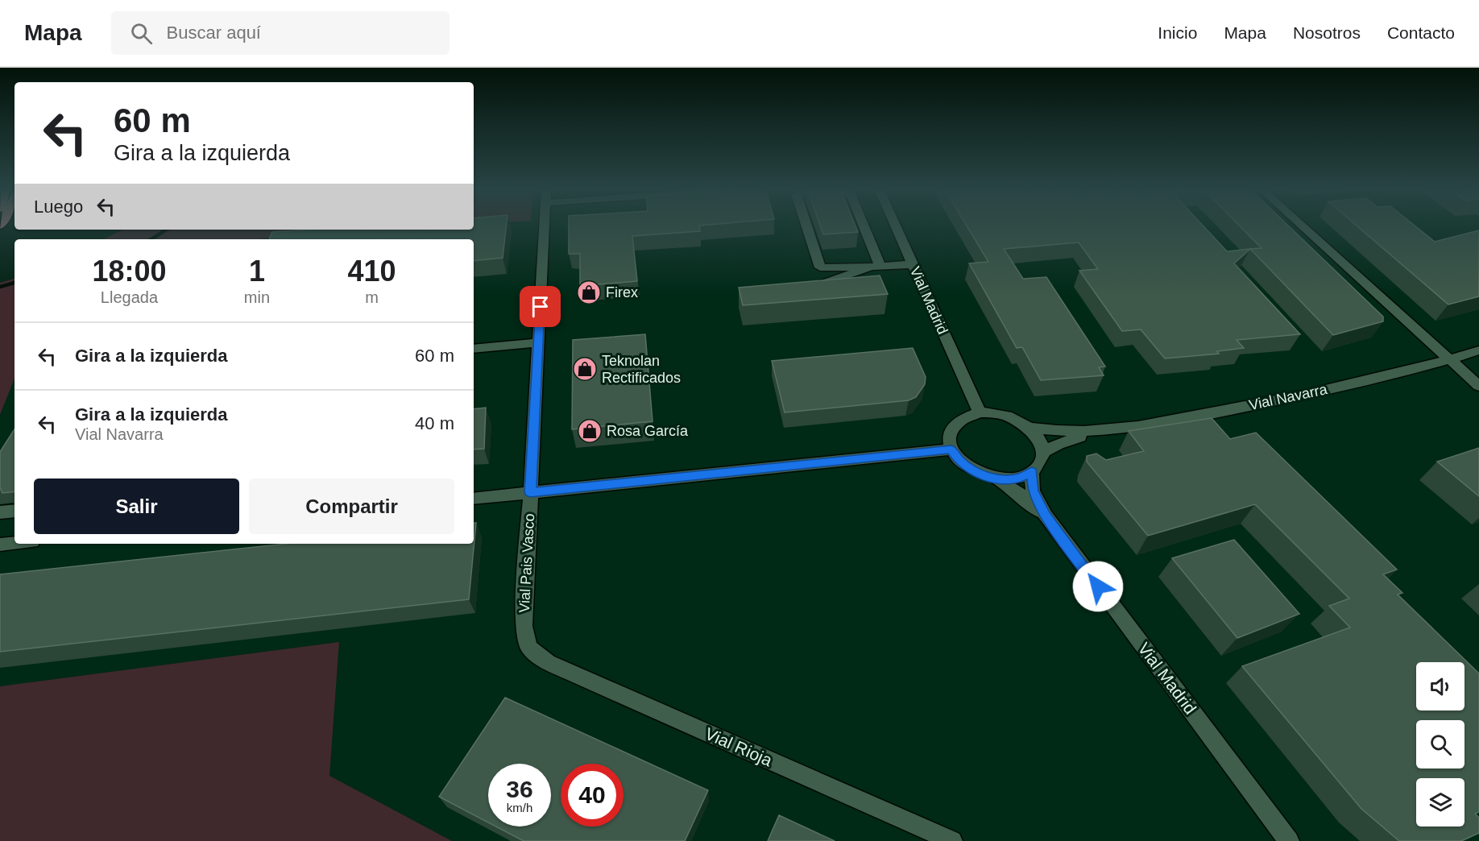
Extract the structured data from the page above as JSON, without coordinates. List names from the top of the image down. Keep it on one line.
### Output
{"streets":{"street":["Vial Madrid","Vial Navarra","Vial Pais Vasco","Vial Rioja"]},"crossings":[["Vial Madrid","Vial Navarra"],["Vial Pais Vasco","Vial Rioja"]],"places":{"shop":["Firex","Teknolan Rectificados","Rosa García"]},"page":{"header":"Mapa","search":"Buscar aquí","nav":["Inicio","Mapa","Nosotros","Contacto"],"turn":["60 m","Gira a la izquierda"],"then":"Luego","eta":["18:00","Llegada","1","min","410","m"],"list":[{"name":"Gira a la izquierda","value":"60 m"},{"name":"Gira a la izquierda","note":"Vial Navarra","value":"40 m"}],"buttons":["Salir","Compartir"],"speed":"36 km/h","limit":"40"}}
